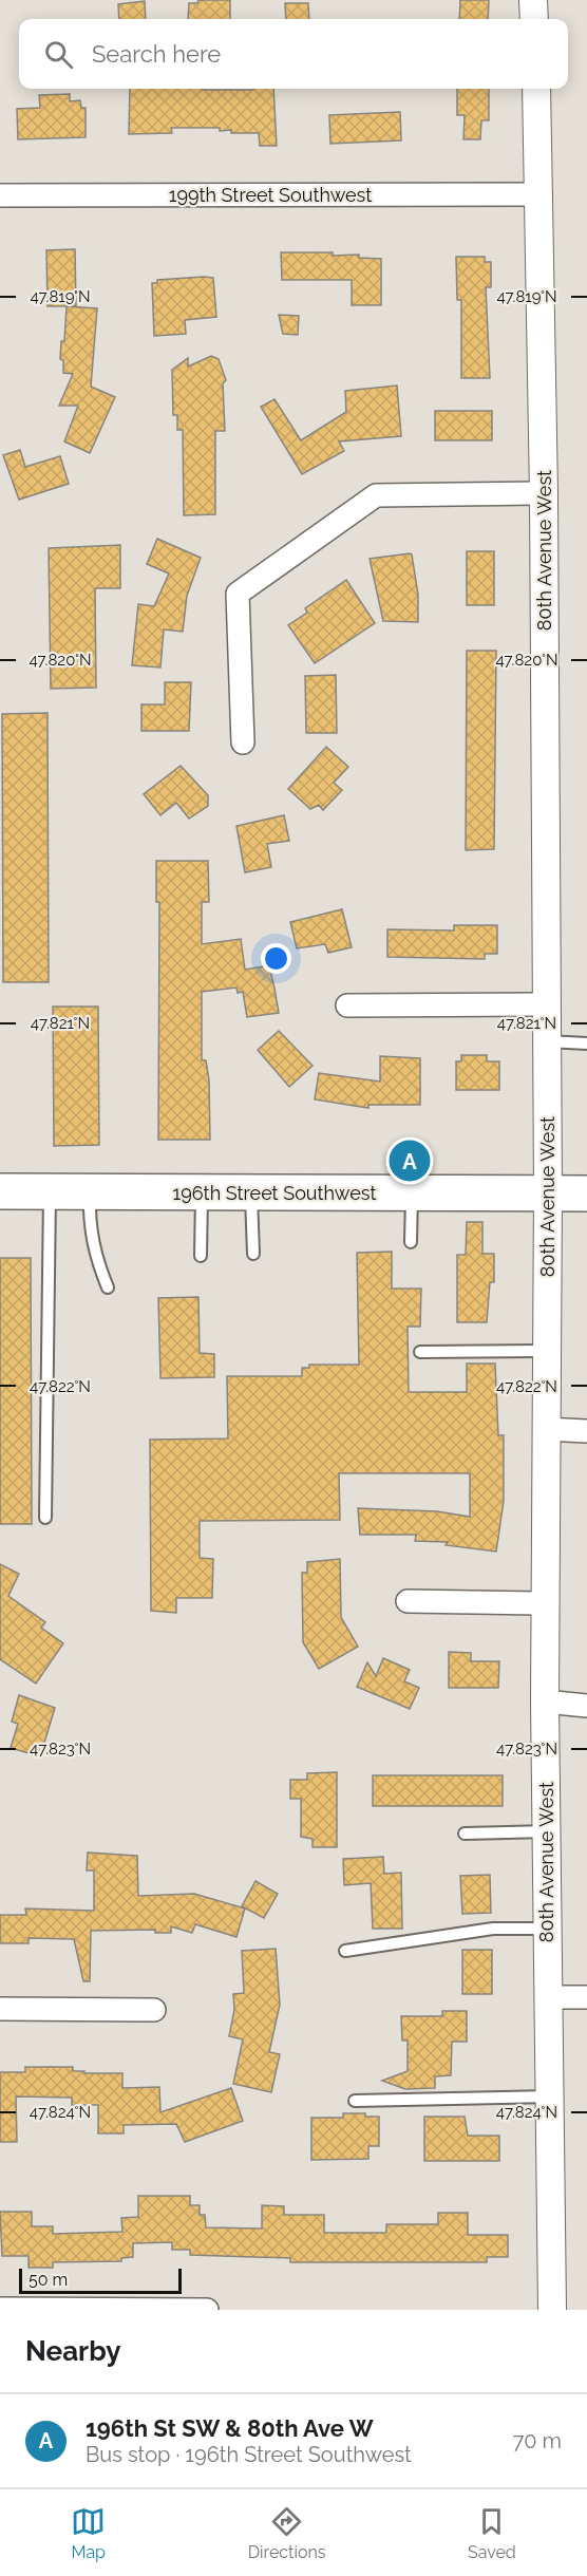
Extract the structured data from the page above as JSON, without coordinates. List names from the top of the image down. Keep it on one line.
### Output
{"streets":{"main road":["196th Street Southwest"],"street":["199th Street Southwest","80th Avenue West"]},"crossings":[["199th Street Southwest","80th Avenue West"],["80th Avenue West","196th Street Southwest"]],"scale_bar":"50 m","page":{"search":"Search here","pins":"A","scale":"50 m","heading":"Nearby","list":[{"mark":"A","name":"196th St SW & 80th Ave W","note":"Bus stop · 196th Street Southwest","value":"70 m"}],"nav":["Map","Directions","Saved"]},"coordinates":["47.819°N","47.820°N","47.821°N","47.822°N","47.823°N","47.824°N"]}
